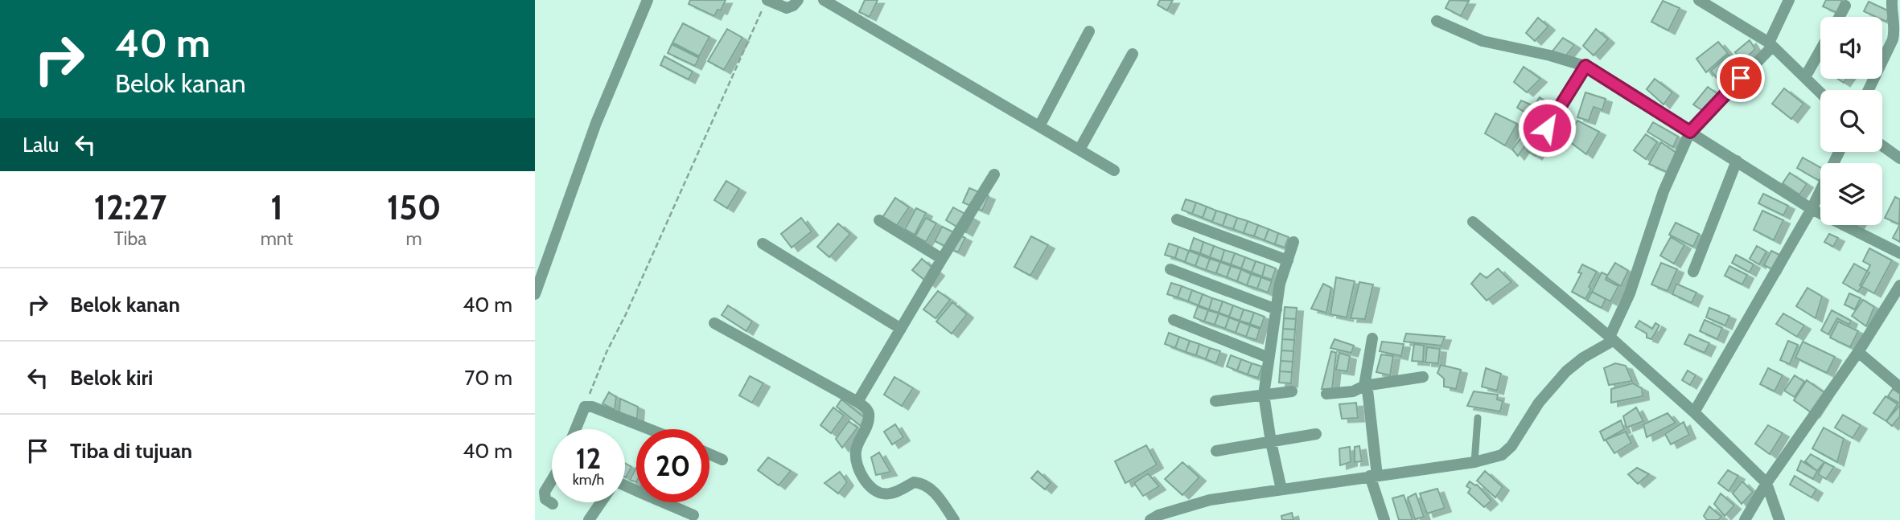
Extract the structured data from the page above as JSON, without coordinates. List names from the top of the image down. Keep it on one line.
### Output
{"page":{"turn":["40 m","Belok kanan"],"then":"Lalu","eta":["12:27","Tiba","1","mnt","150","m"],"list":[{"name":"Belok kanan","value":"40 m"},{"name":"Belok kiri","value":"70 m"},{"name":"Tiba di tujuan","value":"40 m"}],"speed":"12 km/h","limit":"20"}}
